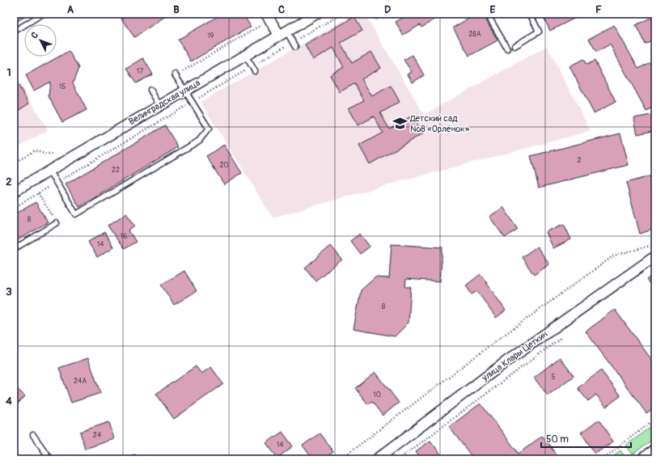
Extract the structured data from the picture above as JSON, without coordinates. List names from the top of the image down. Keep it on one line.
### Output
{"streets":{"street":["Велинградская улица","улица Клары Цеткин"]},"places":{"school or university":["Детский сад №8 «Орлёнок»"]},"house_numbers":["28А","19","17","15","2","20","22","8","16","14","8","5","24А","10","24","14"],"scale_bar":"50 m","north":"top left","grid":{"columns":["A","B","C","D","E","F"],"rows":["1","2","3","4"]}}
